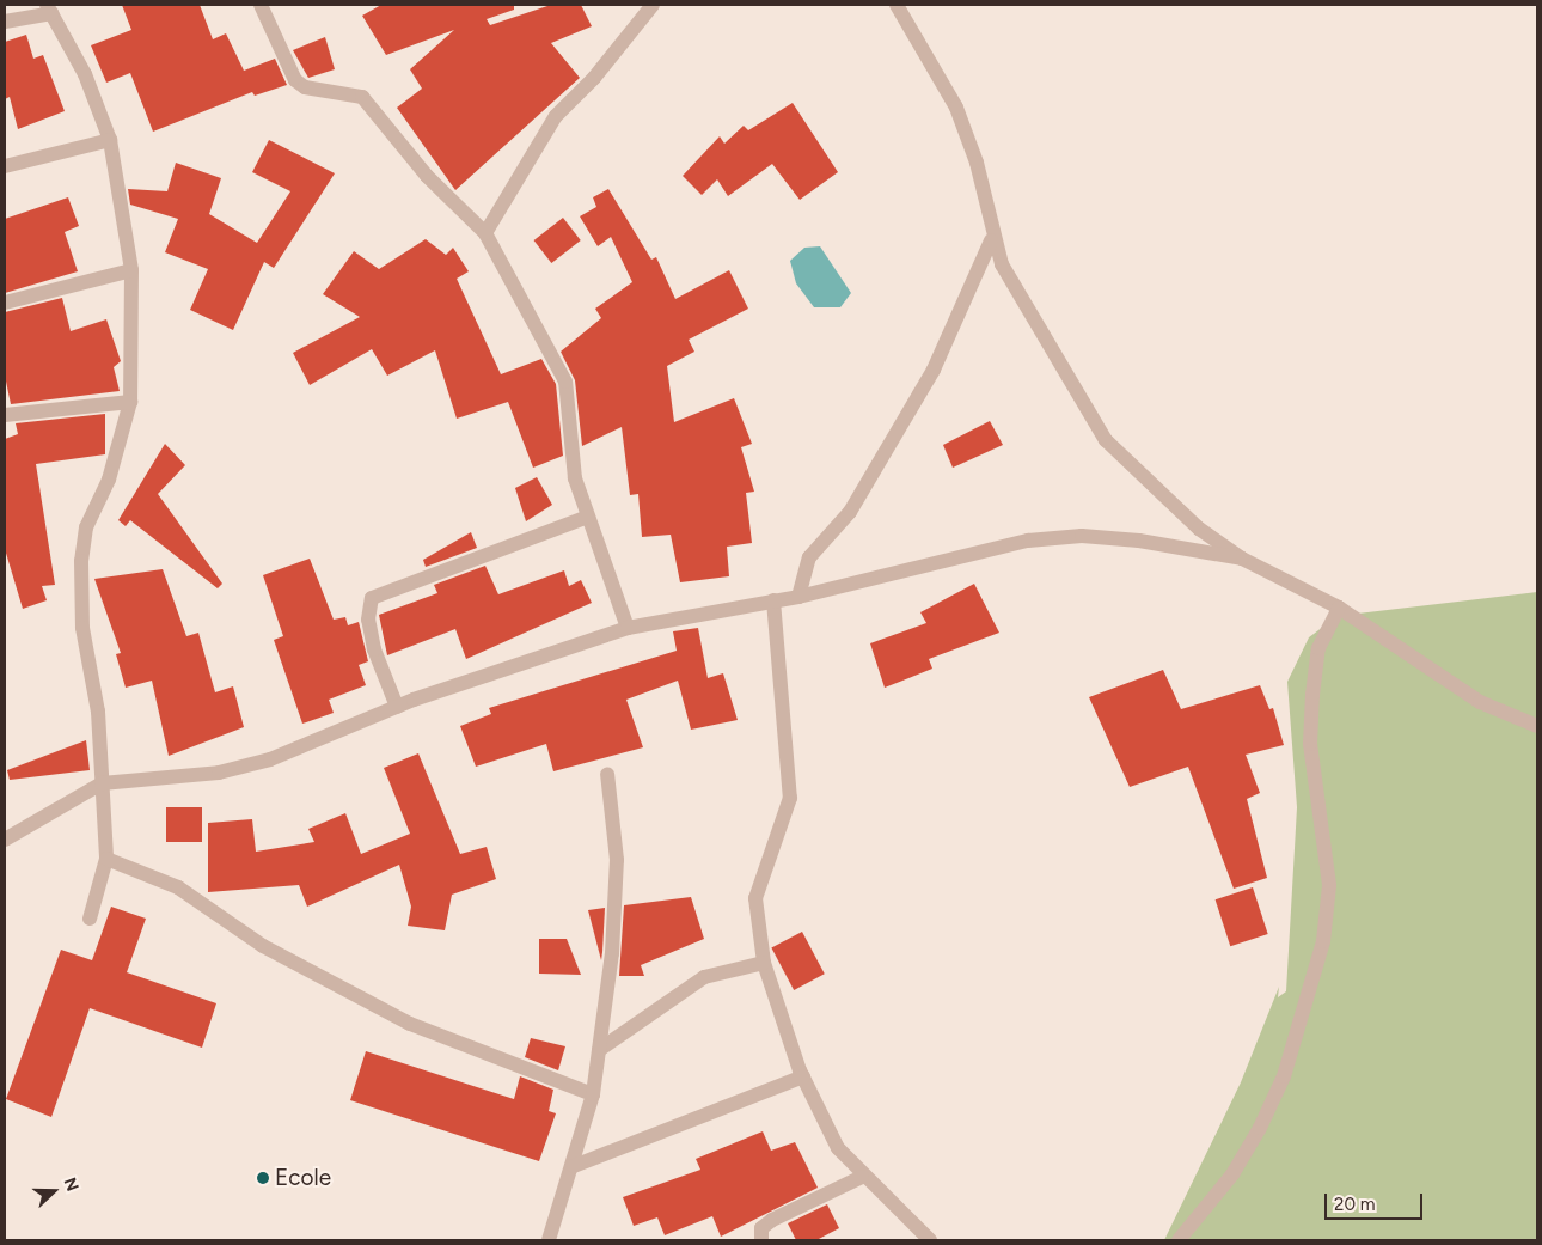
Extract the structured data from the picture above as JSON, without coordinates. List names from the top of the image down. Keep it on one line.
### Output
{"places":["Ecole"],"scale_bar":"20 m","north":"right"}
